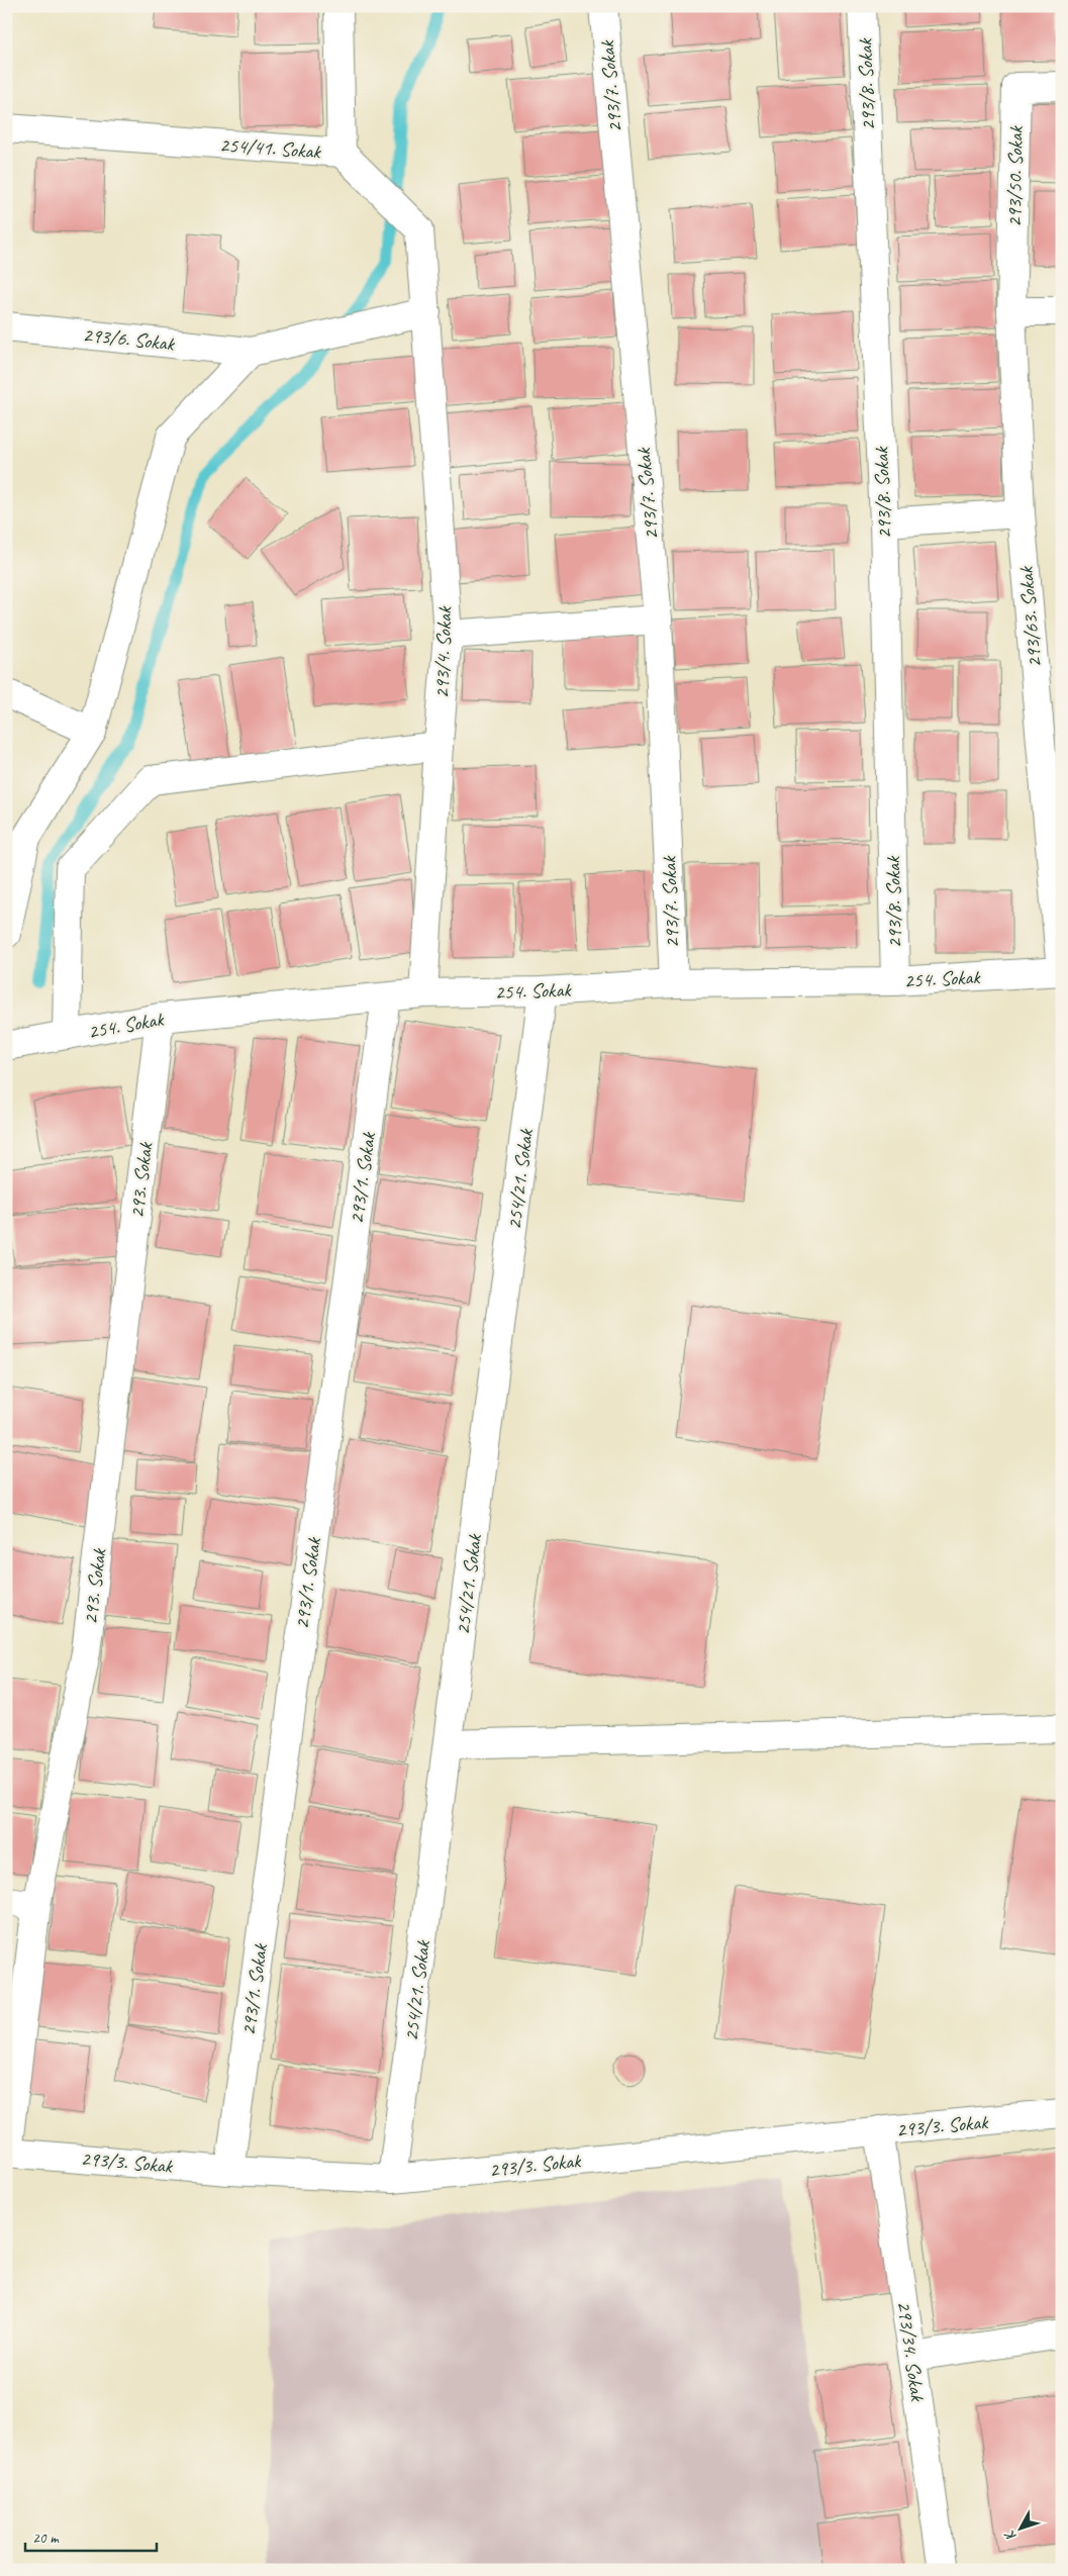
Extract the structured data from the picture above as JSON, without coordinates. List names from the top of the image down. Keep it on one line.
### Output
{"streets":{"street":["293/8. Sokak","293/7. Sokak","254/41. Sokak","293/50. Sokak","293/6. Sokak","293/63. Sokak","293/4. Sokak","254. Sokak","293/1. Sokak","254/21. Sokak","293. Sokak","293/3. Sokak","293/34. Sokak"]},"crossings":[["293/8. Sokak","254. Sokak"],["293/7. Sokak","254. Sokak"],["254/41. Sokak","293/6. Sokak"],["254/41. Sokak","293/4. Sokak"],["293/50. Sokak","293/63. Sokak"],["293/6. Sokak","293/4. Sokak"],["293/63. Sokak","254. Sokak"],["293/4. Sokak","254. Sokak"],["254. Sokak","293/1. Sokak"],["254. Sokak","254/21. Sokak"],["254. Sokak","293. Sokak"],["293/1. Sokak","293/3. Sokak"],["254/21. Sokak","293/3. Sokak"],["293. Sokak","293/3. Sokak"],["293/3. Sokak","293/34. Sokak"]],"scale_bar":"20 m","north":"bottom left"}
